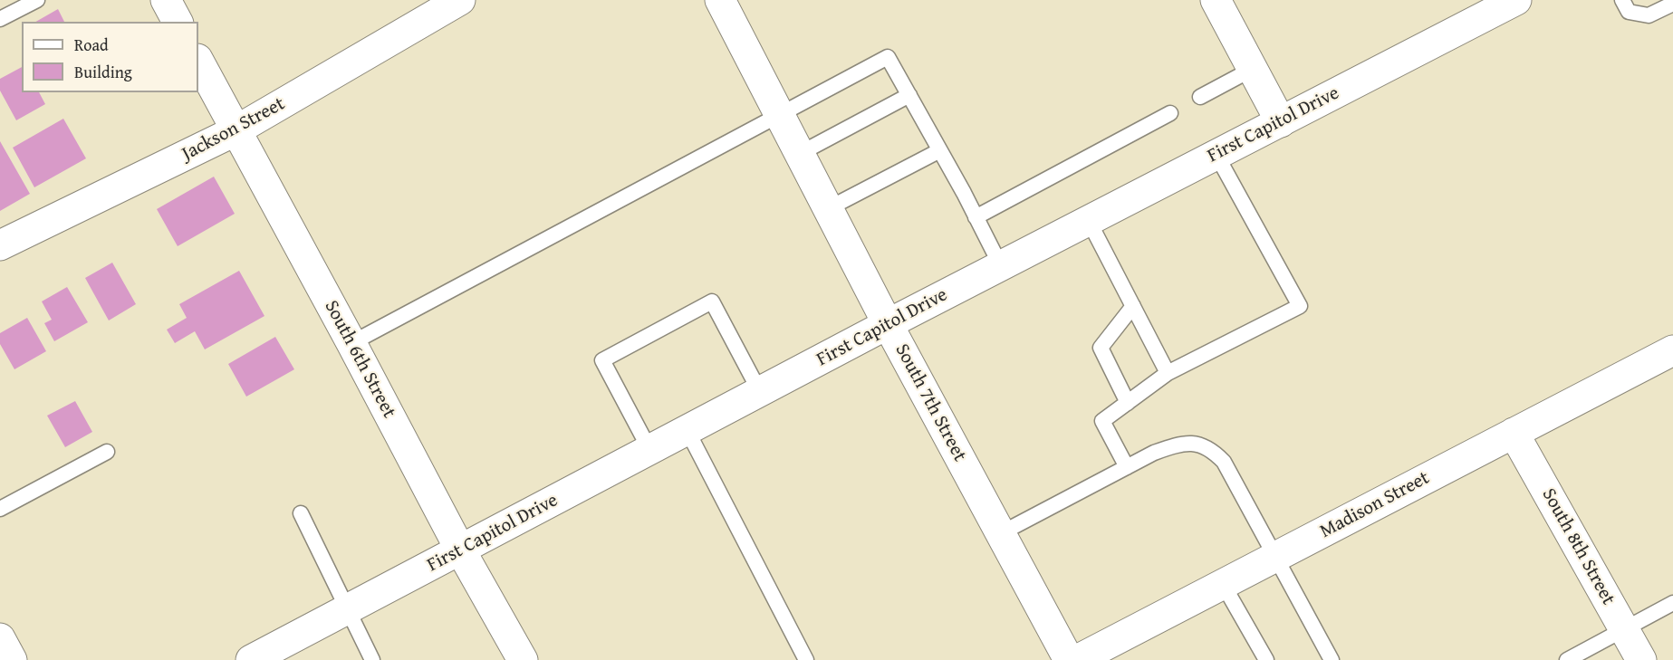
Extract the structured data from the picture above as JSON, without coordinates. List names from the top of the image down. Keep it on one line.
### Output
{"streets":{"street":["First Capitol Drive","Jackson Street","South 6th Street","South 7th Street","Madison Street","South 8th Street"]},"crossings":[["First Capitol Drive","South 6th Street"],["First Capitol Drive","South 7th Street"],["Jackson Street","South 6th Street"],["Madison Street","South 8th Street"]],"legend":["Road","Building"]}
